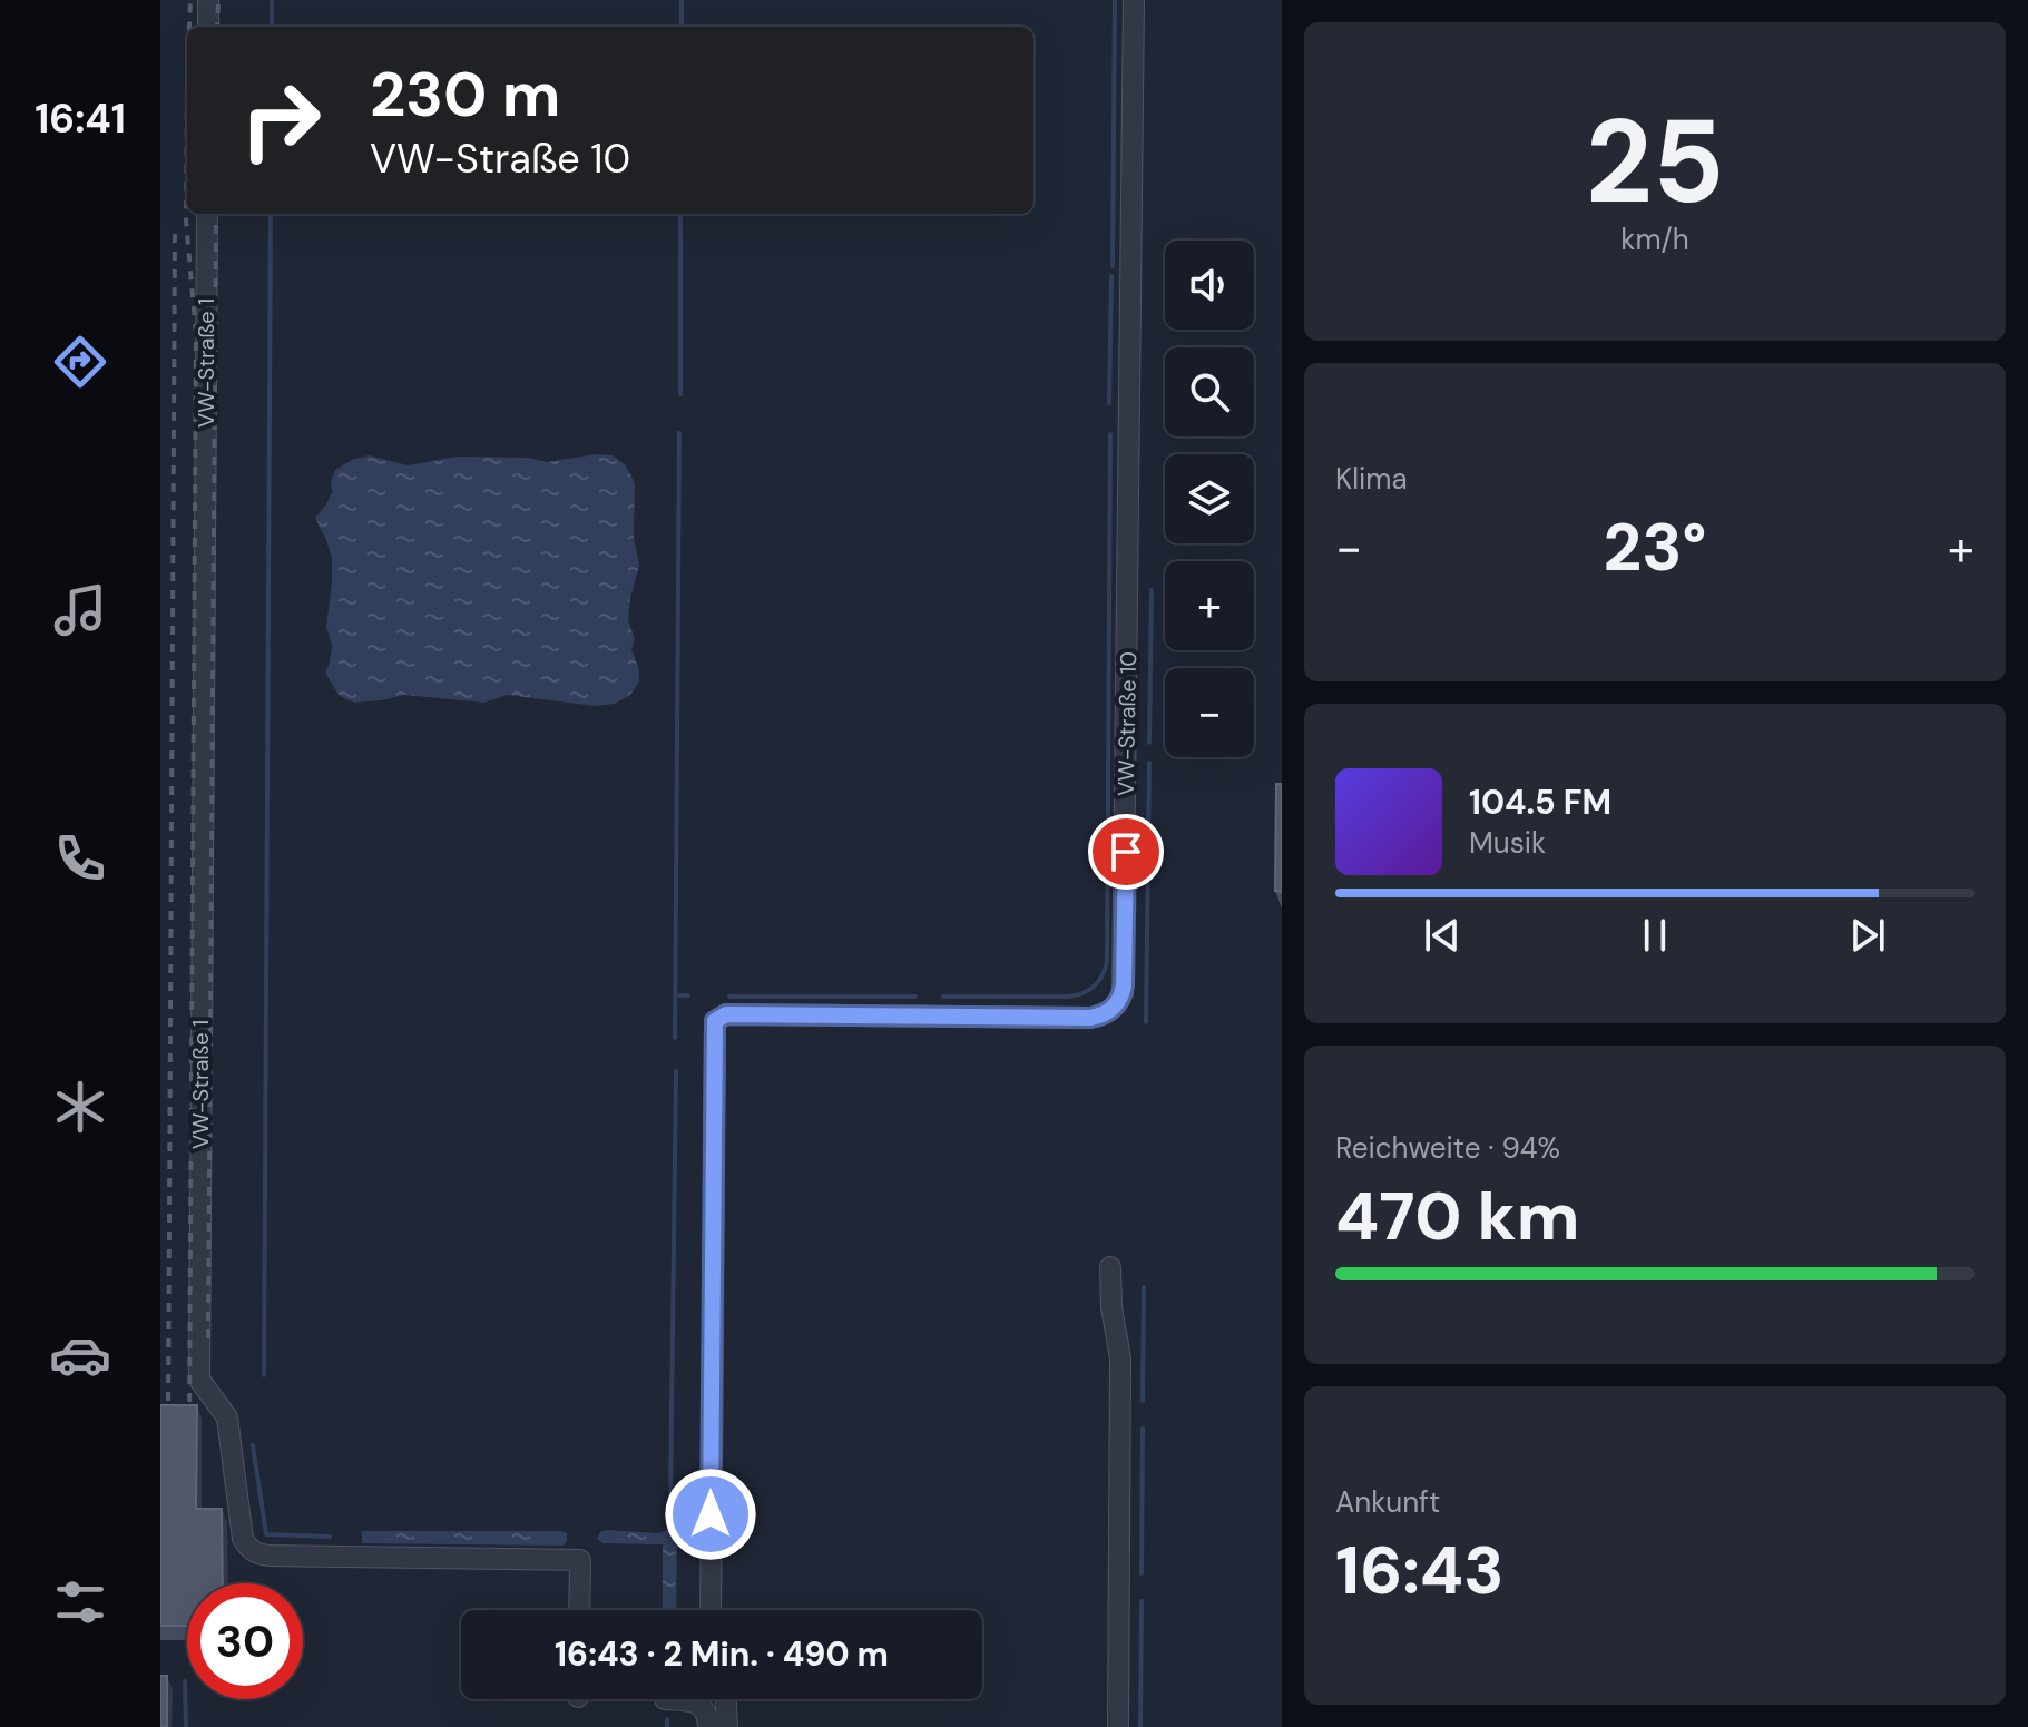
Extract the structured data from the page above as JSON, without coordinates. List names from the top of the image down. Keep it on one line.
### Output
{"streets":{"street":["VW-Straße 1","VW-Straße 10"]},"page":{"tabs":"16:41","tile":[["25","km/h"],"Klima",["Reichweite · 94%","470 km"],["Ankunft","16:43"]],"turn":["230 m","VW-Straße 10"],"map_buttons":["+","−"],"heat":["−","23°","+"],"song":["104.5 FM","Musik"],"limit":"30","trip":"16:43 · 2 Min. · 490 m"}}
